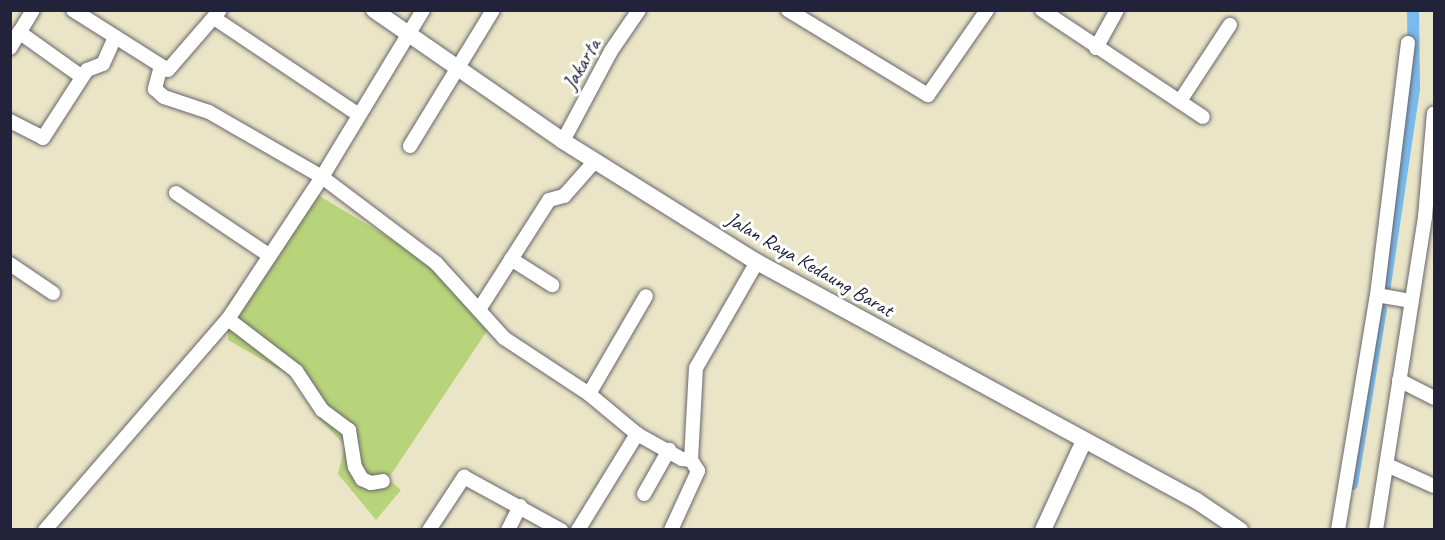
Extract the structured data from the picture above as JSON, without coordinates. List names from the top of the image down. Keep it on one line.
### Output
{"streets":{"street":["Jakarta","Jalan Raya Kedaung Barat"]},"crossings":[["Jakarta","Jalan Raya Kedaung Barat"]]}
